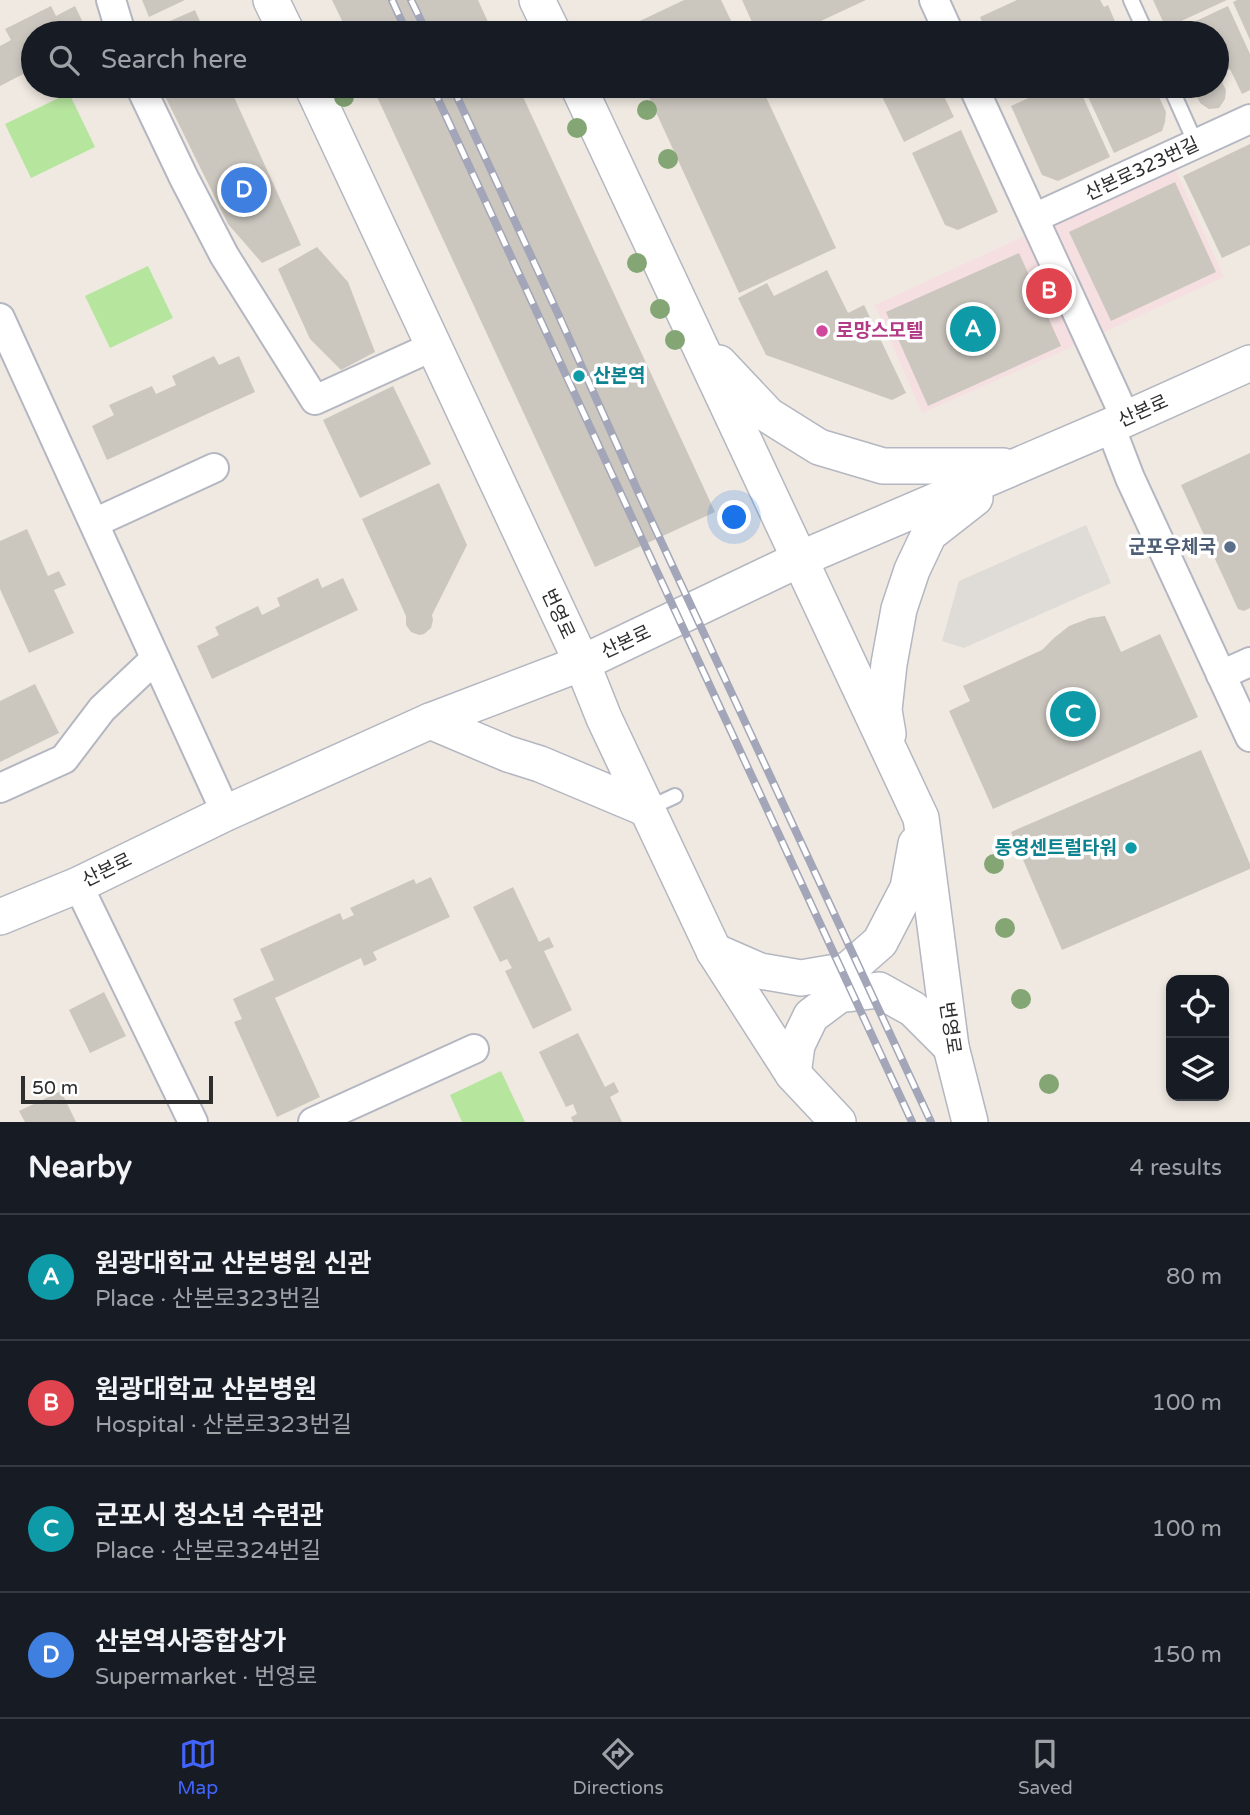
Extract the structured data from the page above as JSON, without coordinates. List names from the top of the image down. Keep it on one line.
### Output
{"streets":{"street":["산본로323번길","산본로","번영로"]},"crossings":[["산본로","번영로"]],"places":["로망스모텔","산본역","군포우체국","동영센트럴타워"],"scale_bar":"50 m","page":{"search":"Search here","pins":["D","B","A","C"],"scale":"50 m","heading":["Nearby","4 results"],"list":[{"mark":"A","name":"원광대학교 산본병원 신관","note":"Place · 산본로323번길","value":"80 m"},{"mark":"B","name":"원광대학교 산본병원","note":"Hospital · 산본로323번길","value":"100 m"},{"mark":"C","name":"군포시 청소년 수련관","note":"Place · 산본로324번길","value":"100 m"},{"mark":"D","name":"산본역사종합상가","note":"Supermarket · 번영로","value":"150 m"}],"nav":["Map","Directions","Saved"]}}
